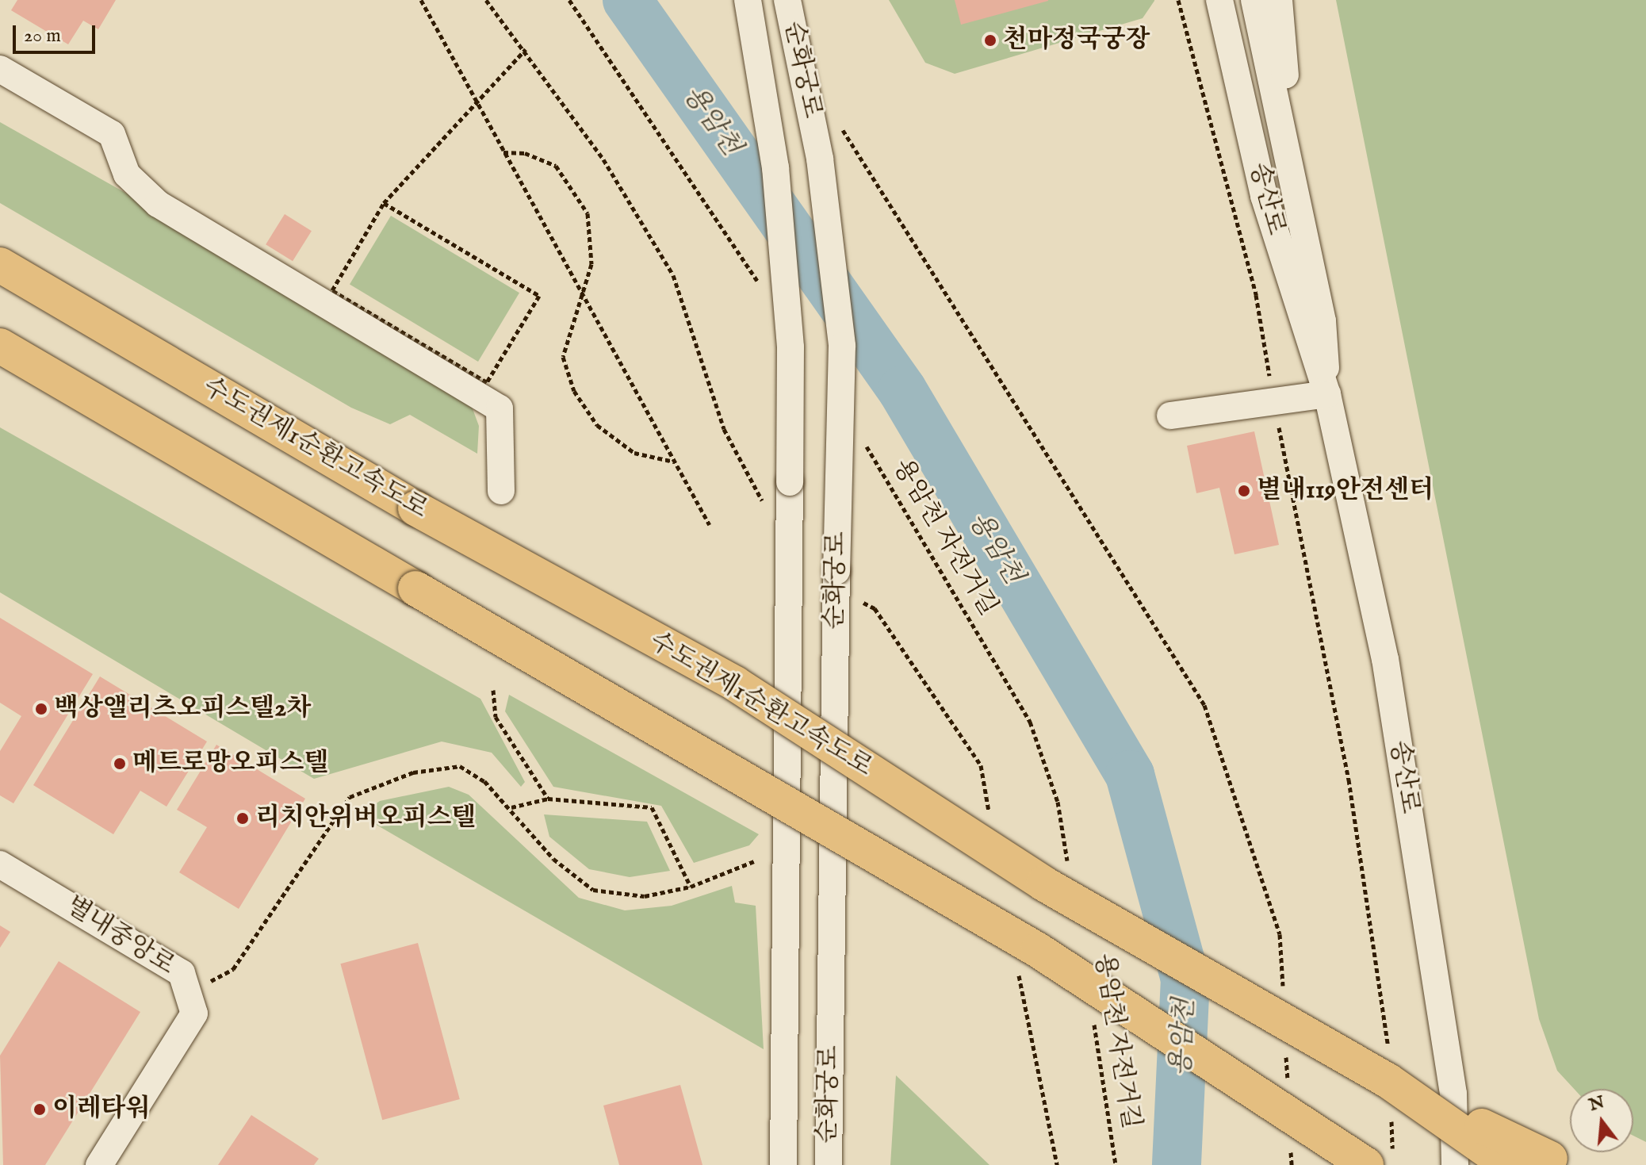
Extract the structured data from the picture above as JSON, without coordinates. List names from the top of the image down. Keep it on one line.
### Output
{"streets":{"highway":["수도권제1순환고속도로"],"street":["순화궁로","송산로","별내중앙로"],"path":["용암천 자전거길"]},"water":["용암천"],"places":["천마정국궁장","별내119안전센터","백상앨리츠오피스텔2차","메트로망오피스텔","리치안위버오피스텔","이레타워"],"scale_bar":"20 m","north":"top"}
